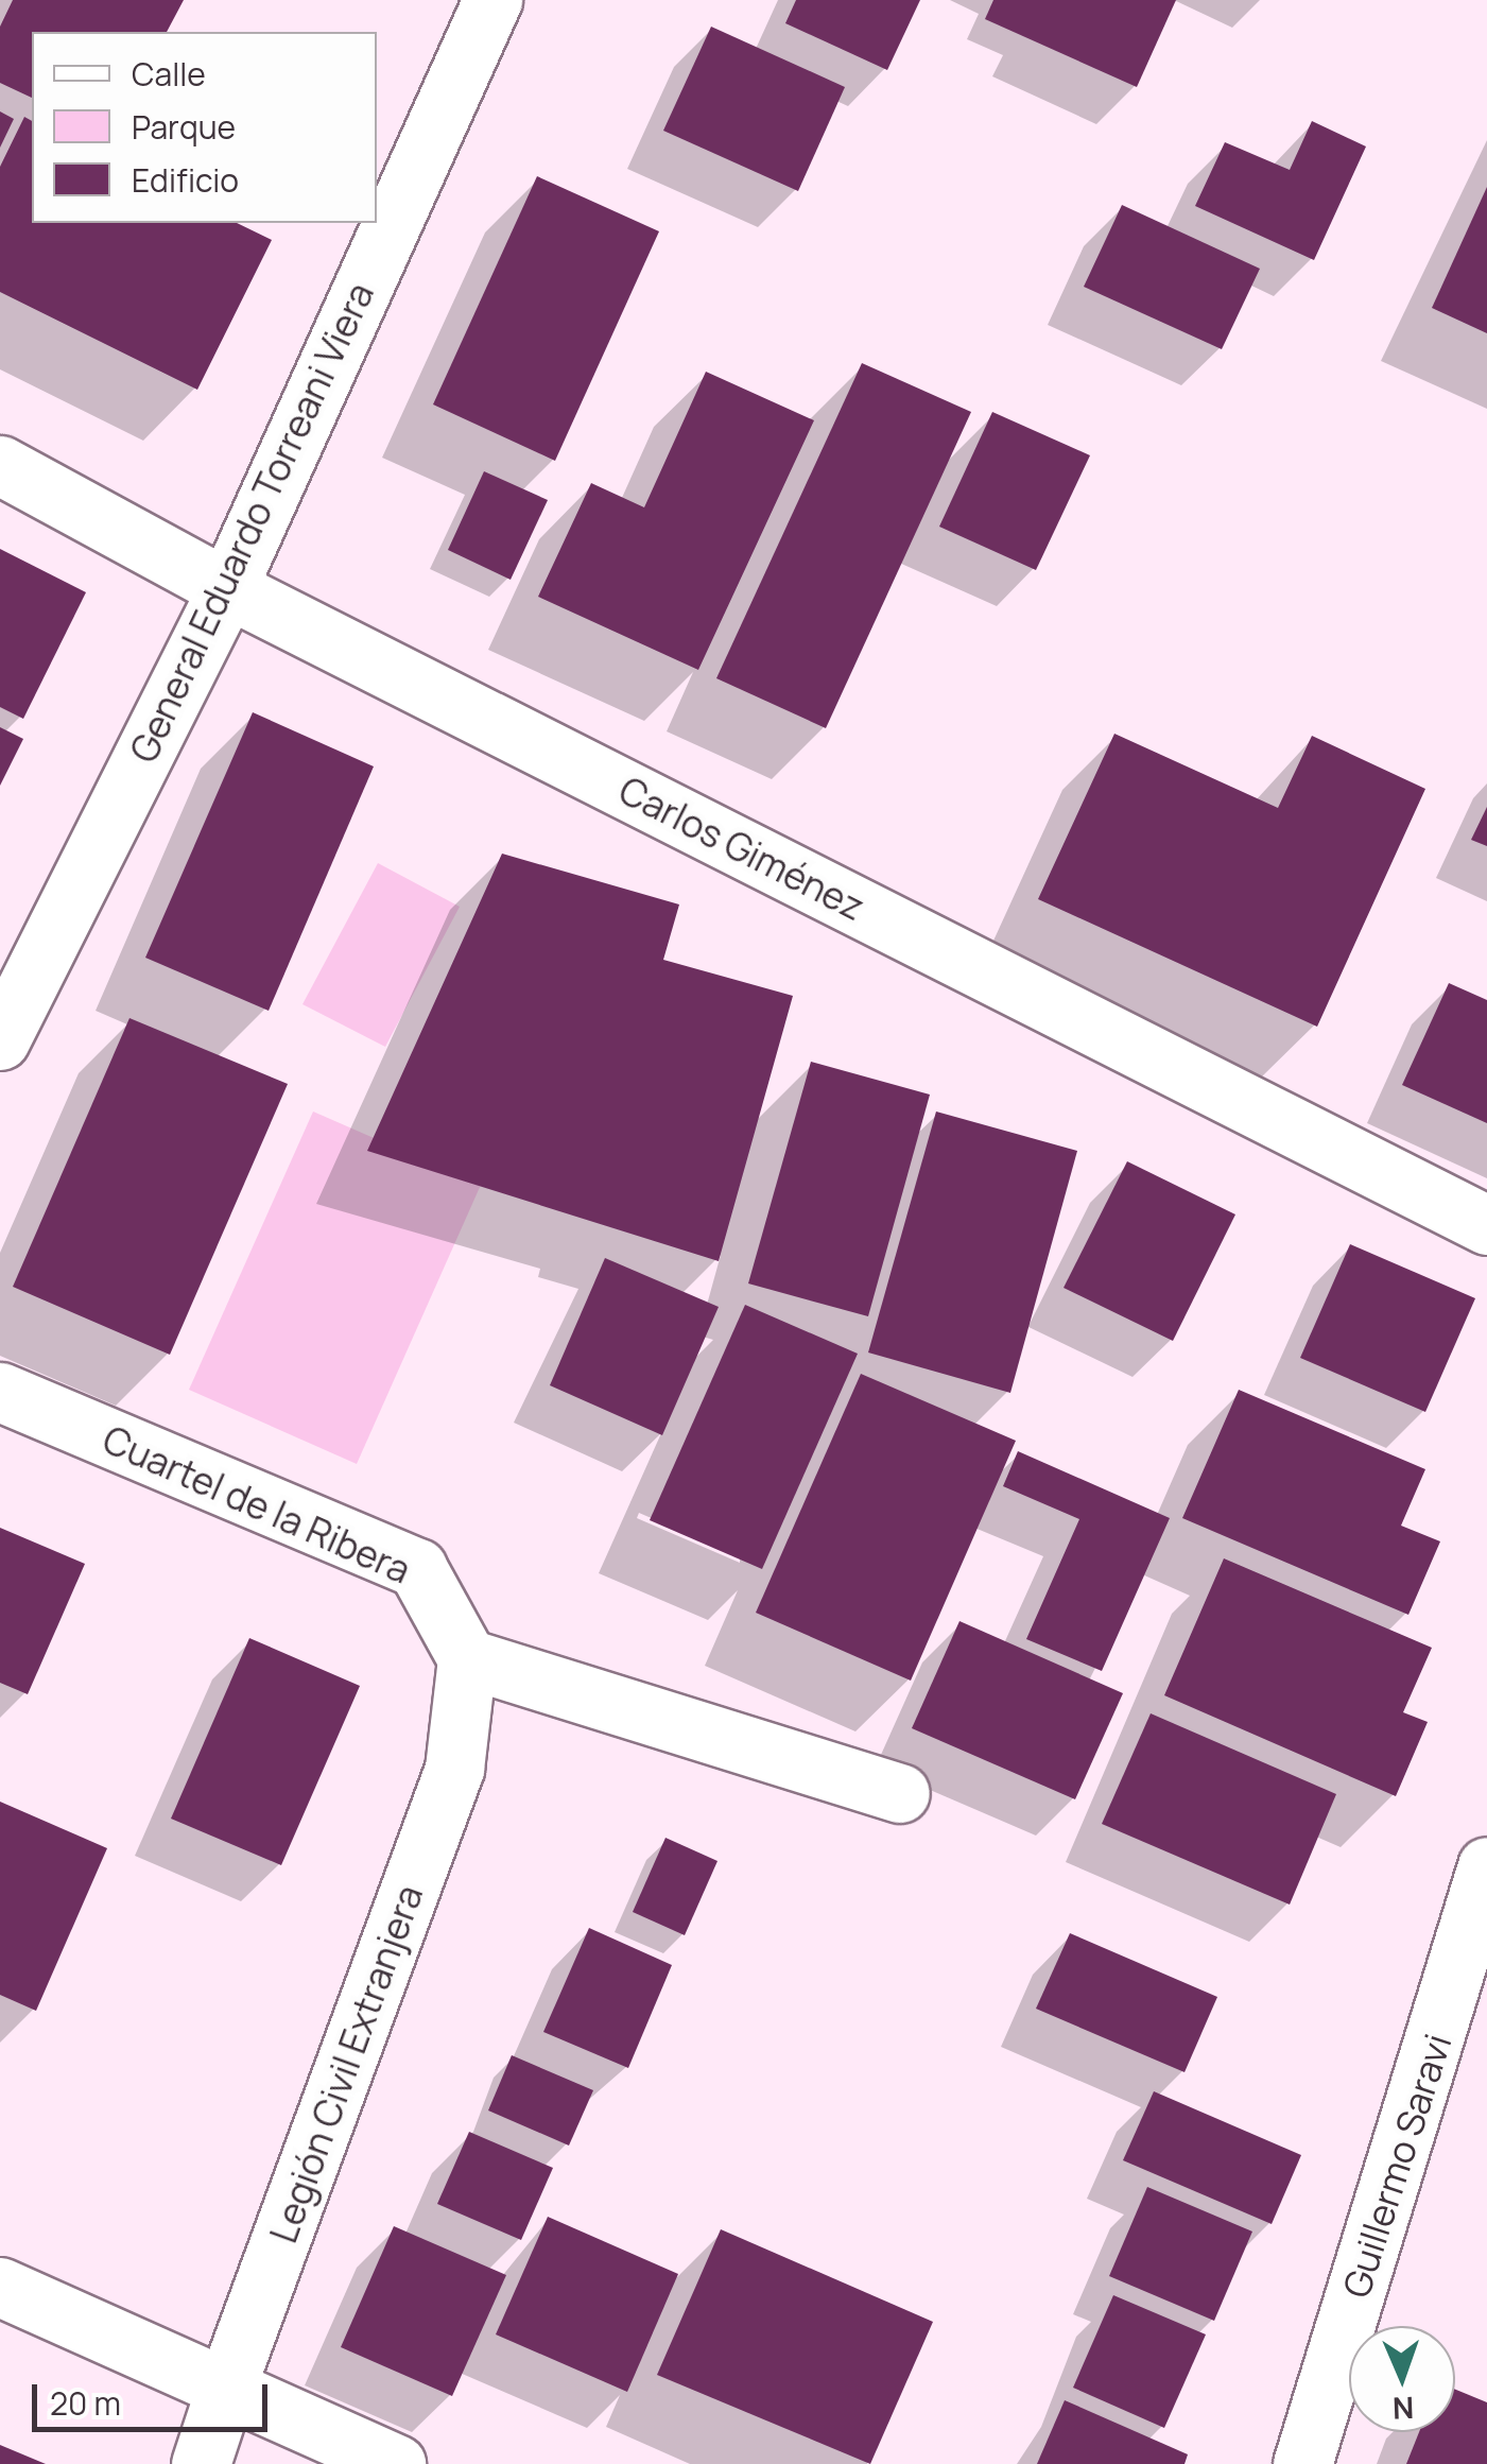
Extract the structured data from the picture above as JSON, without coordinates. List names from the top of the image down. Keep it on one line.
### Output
{"streets":{"street":["General Eduardo Torreani Viera","Carlos Giménez","Cuartel de la Ribera","Legión Civil Extranjera","Guillermo Saravi"]},"crossings":[["General Eduardo Torreani Viera","Carlos Giménez"],["Cuartel de la Ribera","Legión Civil Extranjera"]],"legend":["Calle","Parque","Edificio"],"scale_bar":"20 m","north":"bottom"}
